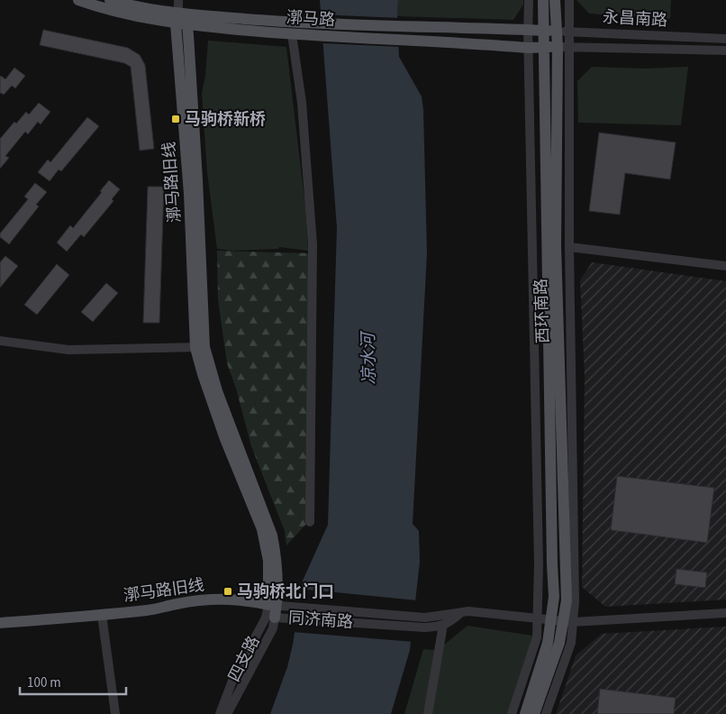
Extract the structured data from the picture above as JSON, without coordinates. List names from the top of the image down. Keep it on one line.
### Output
{"streets":{"main road":["漷马路","永昌南路","漷马路旧线","西环南路"],"street":["同济南路","四支路"]},"crossings":[["漷马路","永昌南路"],["漷马路","漷马路旧线"],["漷马路","西环南路"],["永昌南路","西环南路"],["漷马路旧线","同济南路"],["漷马路旧线","四支路"],["西环南路","同济南路"],["同济南路","四支路"]],"water":["凉水河"],"places":{"transit":["马驹桥新桥","马驹桥北门口"]},"scale_bar":"100 m"}
